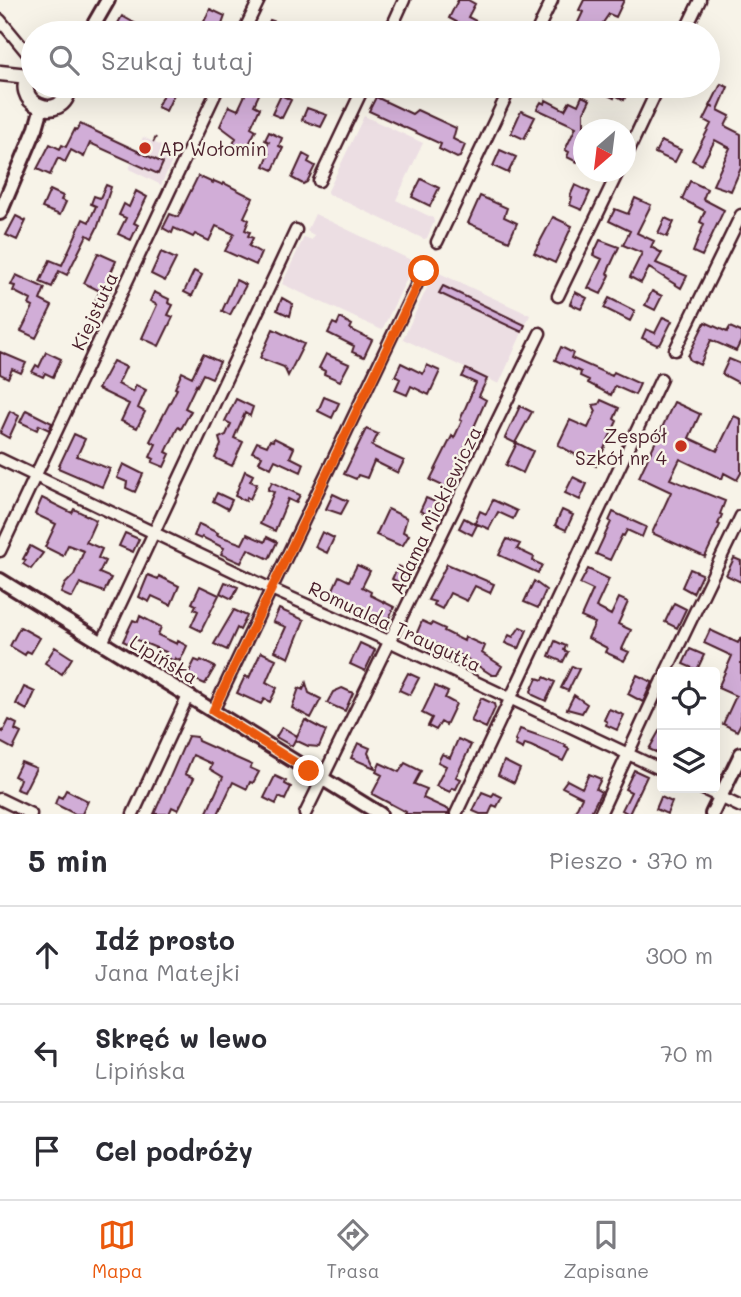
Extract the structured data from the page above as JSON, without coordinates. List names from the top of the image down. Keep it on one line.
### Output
{"streets":{"street":["Kiejstuta","Adama Mickiewicza","Romualda Traugutta","Lipińska"]},"crossings":[["Kiejstuta","Romualda Traugutta"],["Adama Mickiewicza","Romualda Traugutta"],["Adama Mickiewicza","Lipińska"]],"places":["AP Wołomin","Zespół Szkół nr 4"],"north":"bottom left","page":{"search":"Szukaj tutaj","heading":["5 min","Pieszo · 370 m"],"list":[["Idź prosto","Jana Matejki","300 m"],["Skręć w lewo","Lipińska","70 m"],"Cel podróży"],"nav":["Mapa","Trasa","Zapisane"]}}
